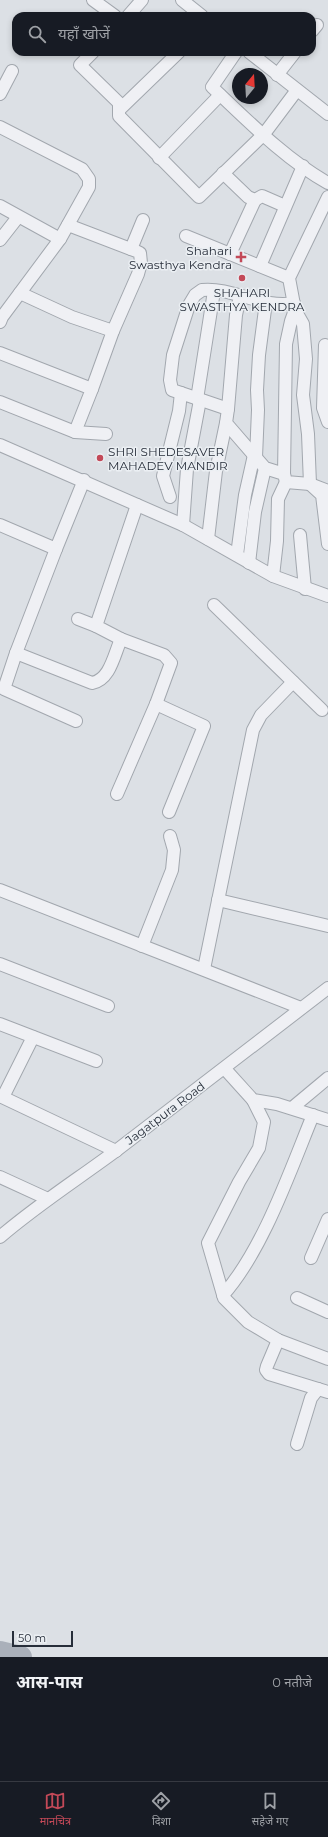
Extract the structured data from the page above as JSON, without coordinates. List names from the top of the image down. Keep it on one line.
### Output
{"streets":{"street":["Jagatpura Road"]},"places":{"health":["Shahari Swasthya Kendra"],"other":["SHAHARI SWASTHYA KENDRA","SHRI SHEDESAVER MAHADEV MANDIR"]},"scale_bar":"50 m","north":"top","page":{"search":"यहाँ खोजें","scale":"50 m","heading":["आस-पास","0 नतीजे"],"nav":["मानचित्र","दिशा","सहेजे गए"]}}
